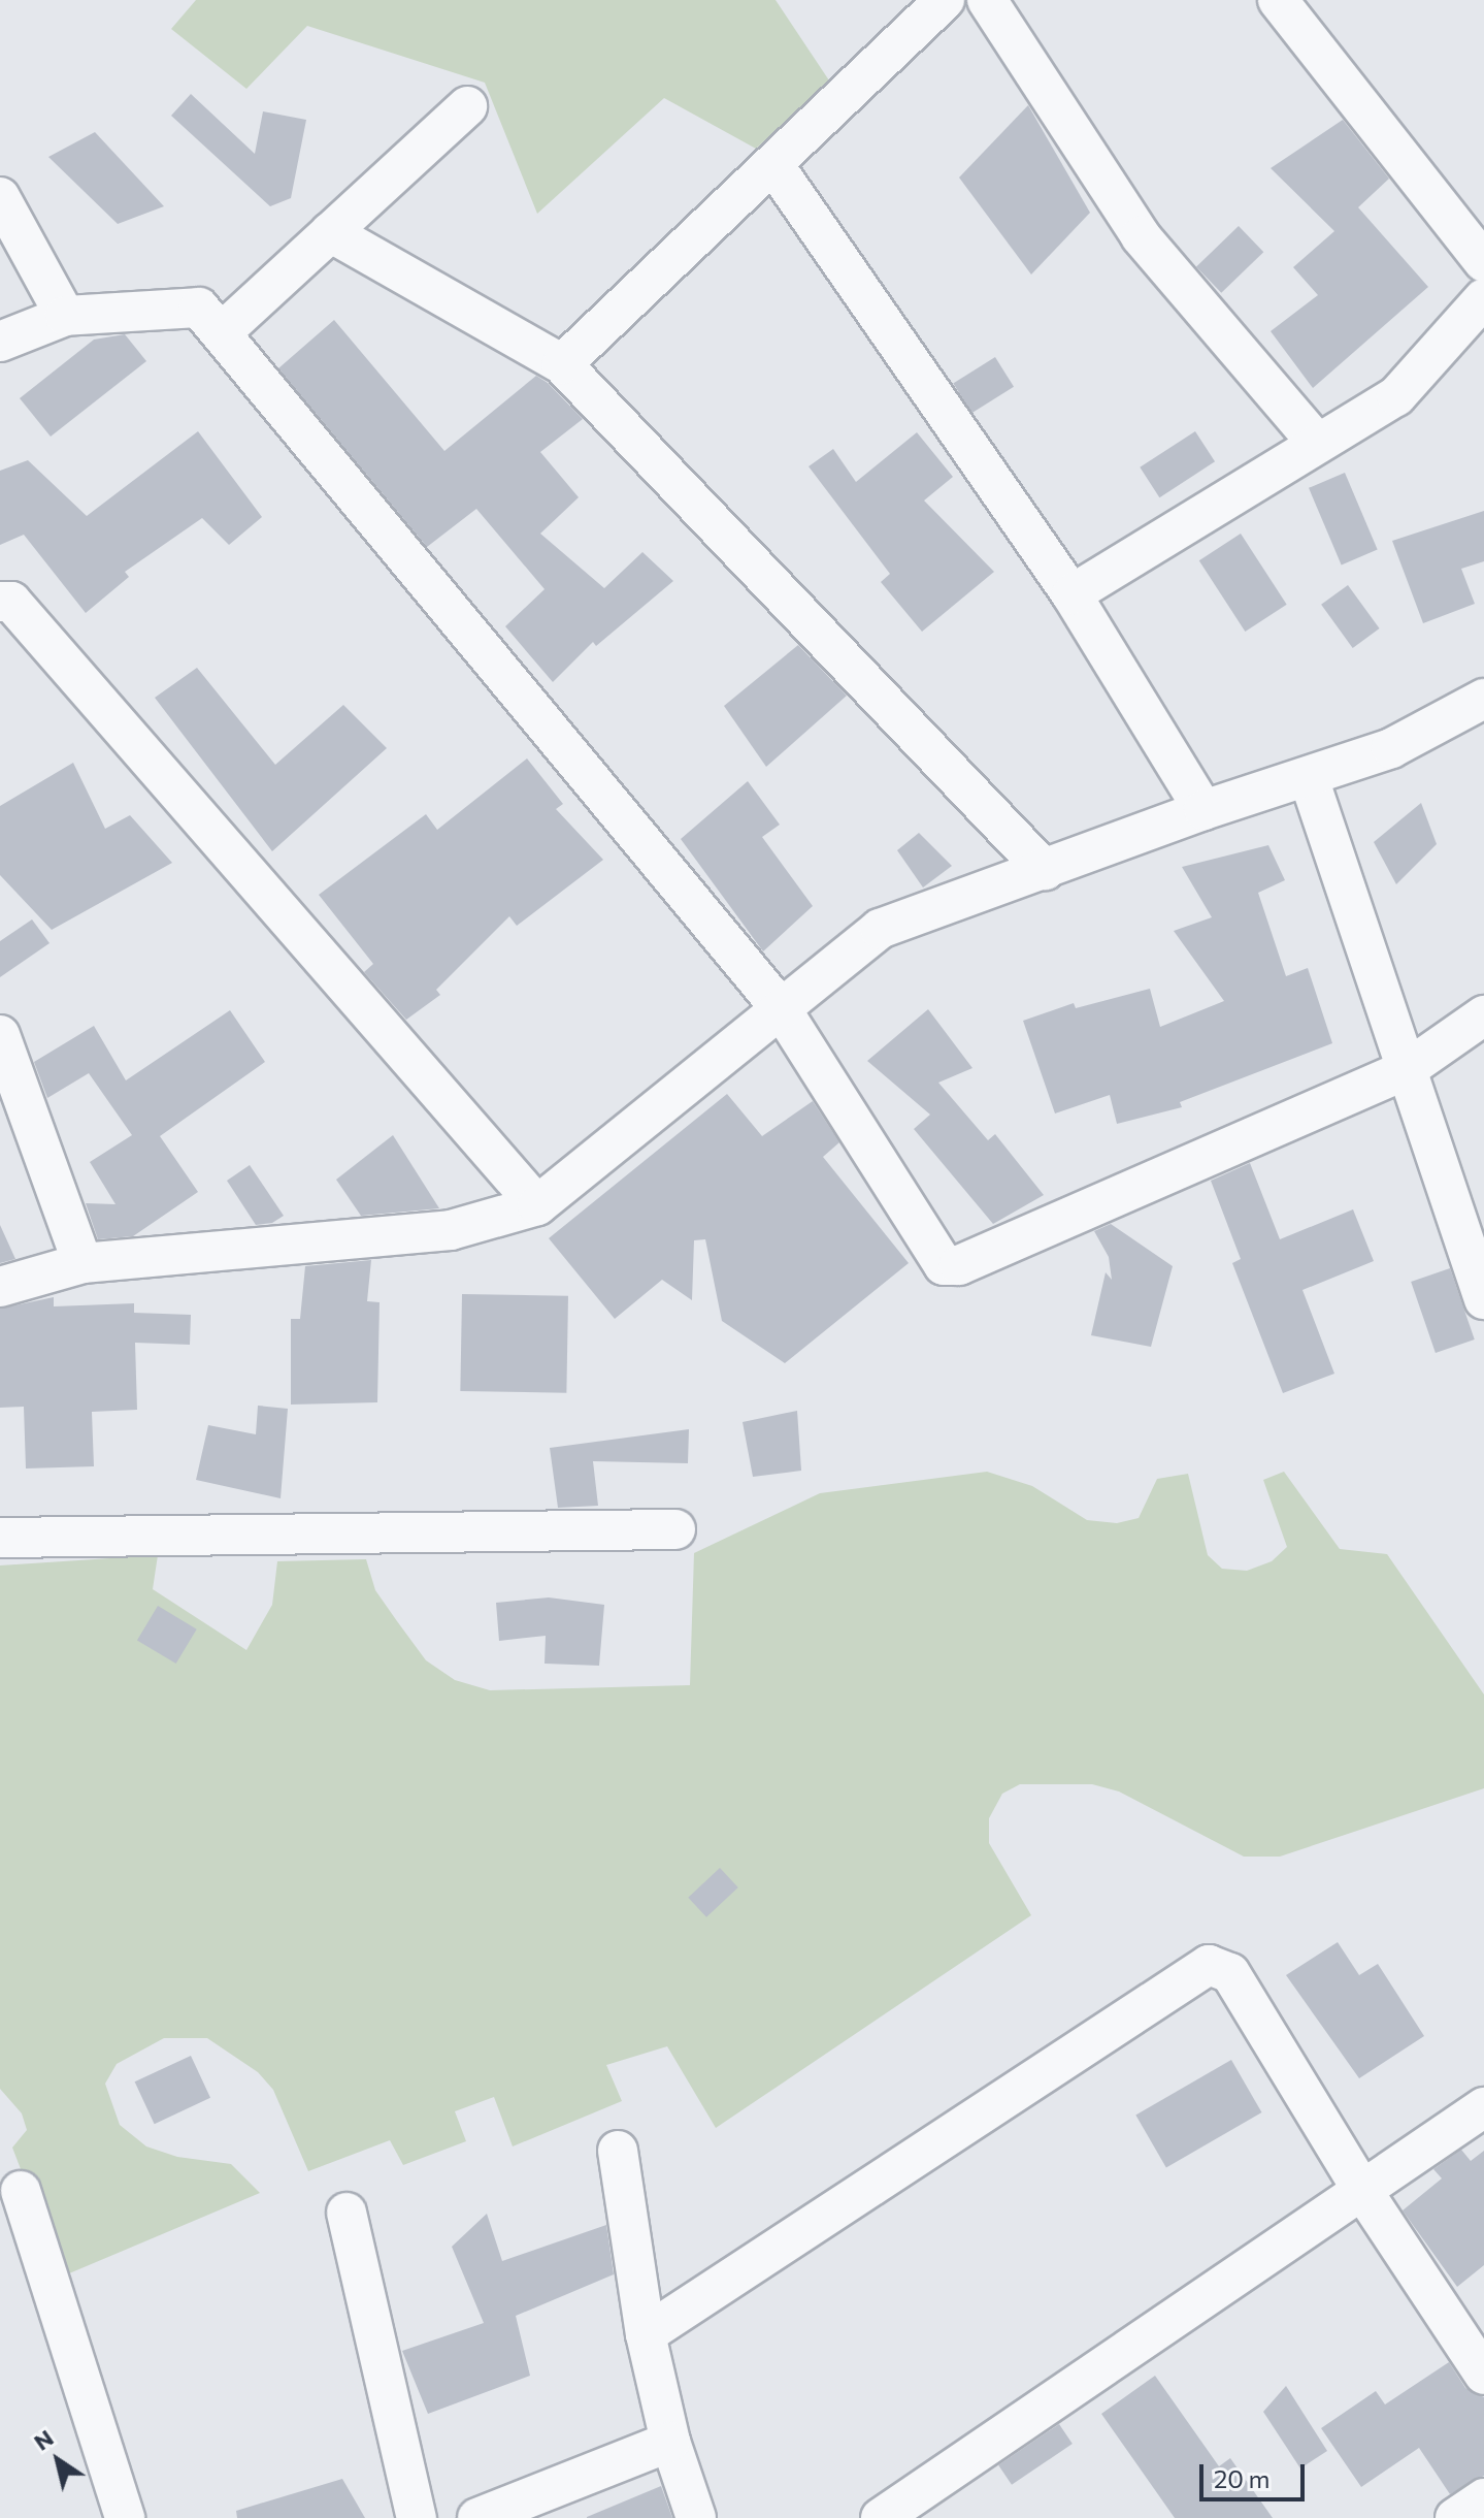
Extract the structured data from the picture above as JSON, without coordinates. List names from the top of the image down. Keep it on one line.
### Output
{"scale_bar":"20 m","north":"top left"}
